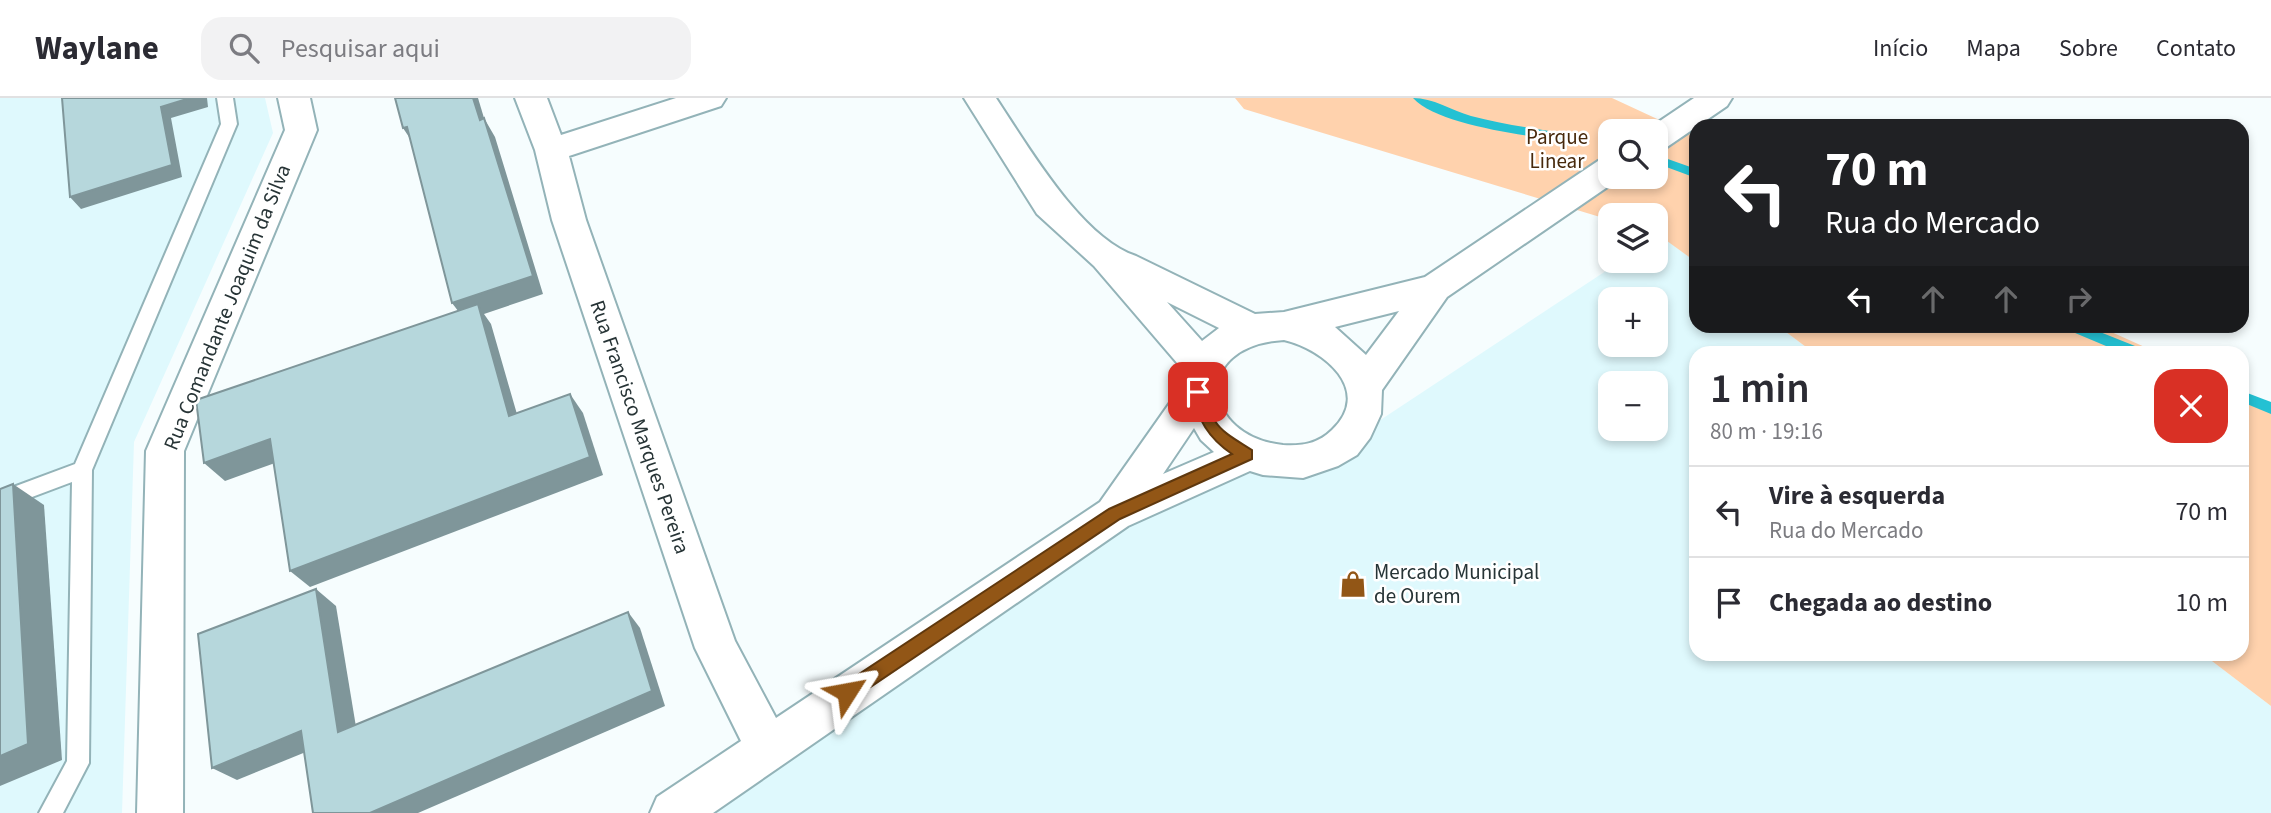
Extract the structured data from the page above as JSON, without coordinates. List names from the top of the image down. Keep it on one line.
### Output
{"streets":{"street":["Rua Comandante Joaquim da Silva","Rua Francisco Marques Pereira"]},"parks":["Parque Linear"],"places":{"shop":["Mercado Municipal de Ourem"]},"page":{"header":"Waylane","search":"Pesquisar aqui","nav":["Início","Mapa","Sobre","Contato"],"map_buttons":["+","−"],"turn":["70 m","Rua do Mercado"],"heading":["1 min","80 m · 19:16"],"list":[{"name":"Vire à esquerda","note":"Rua do Mercado","value":"70 m"},{"name":"Chegada ao destino","value":"10 m"}]}}
